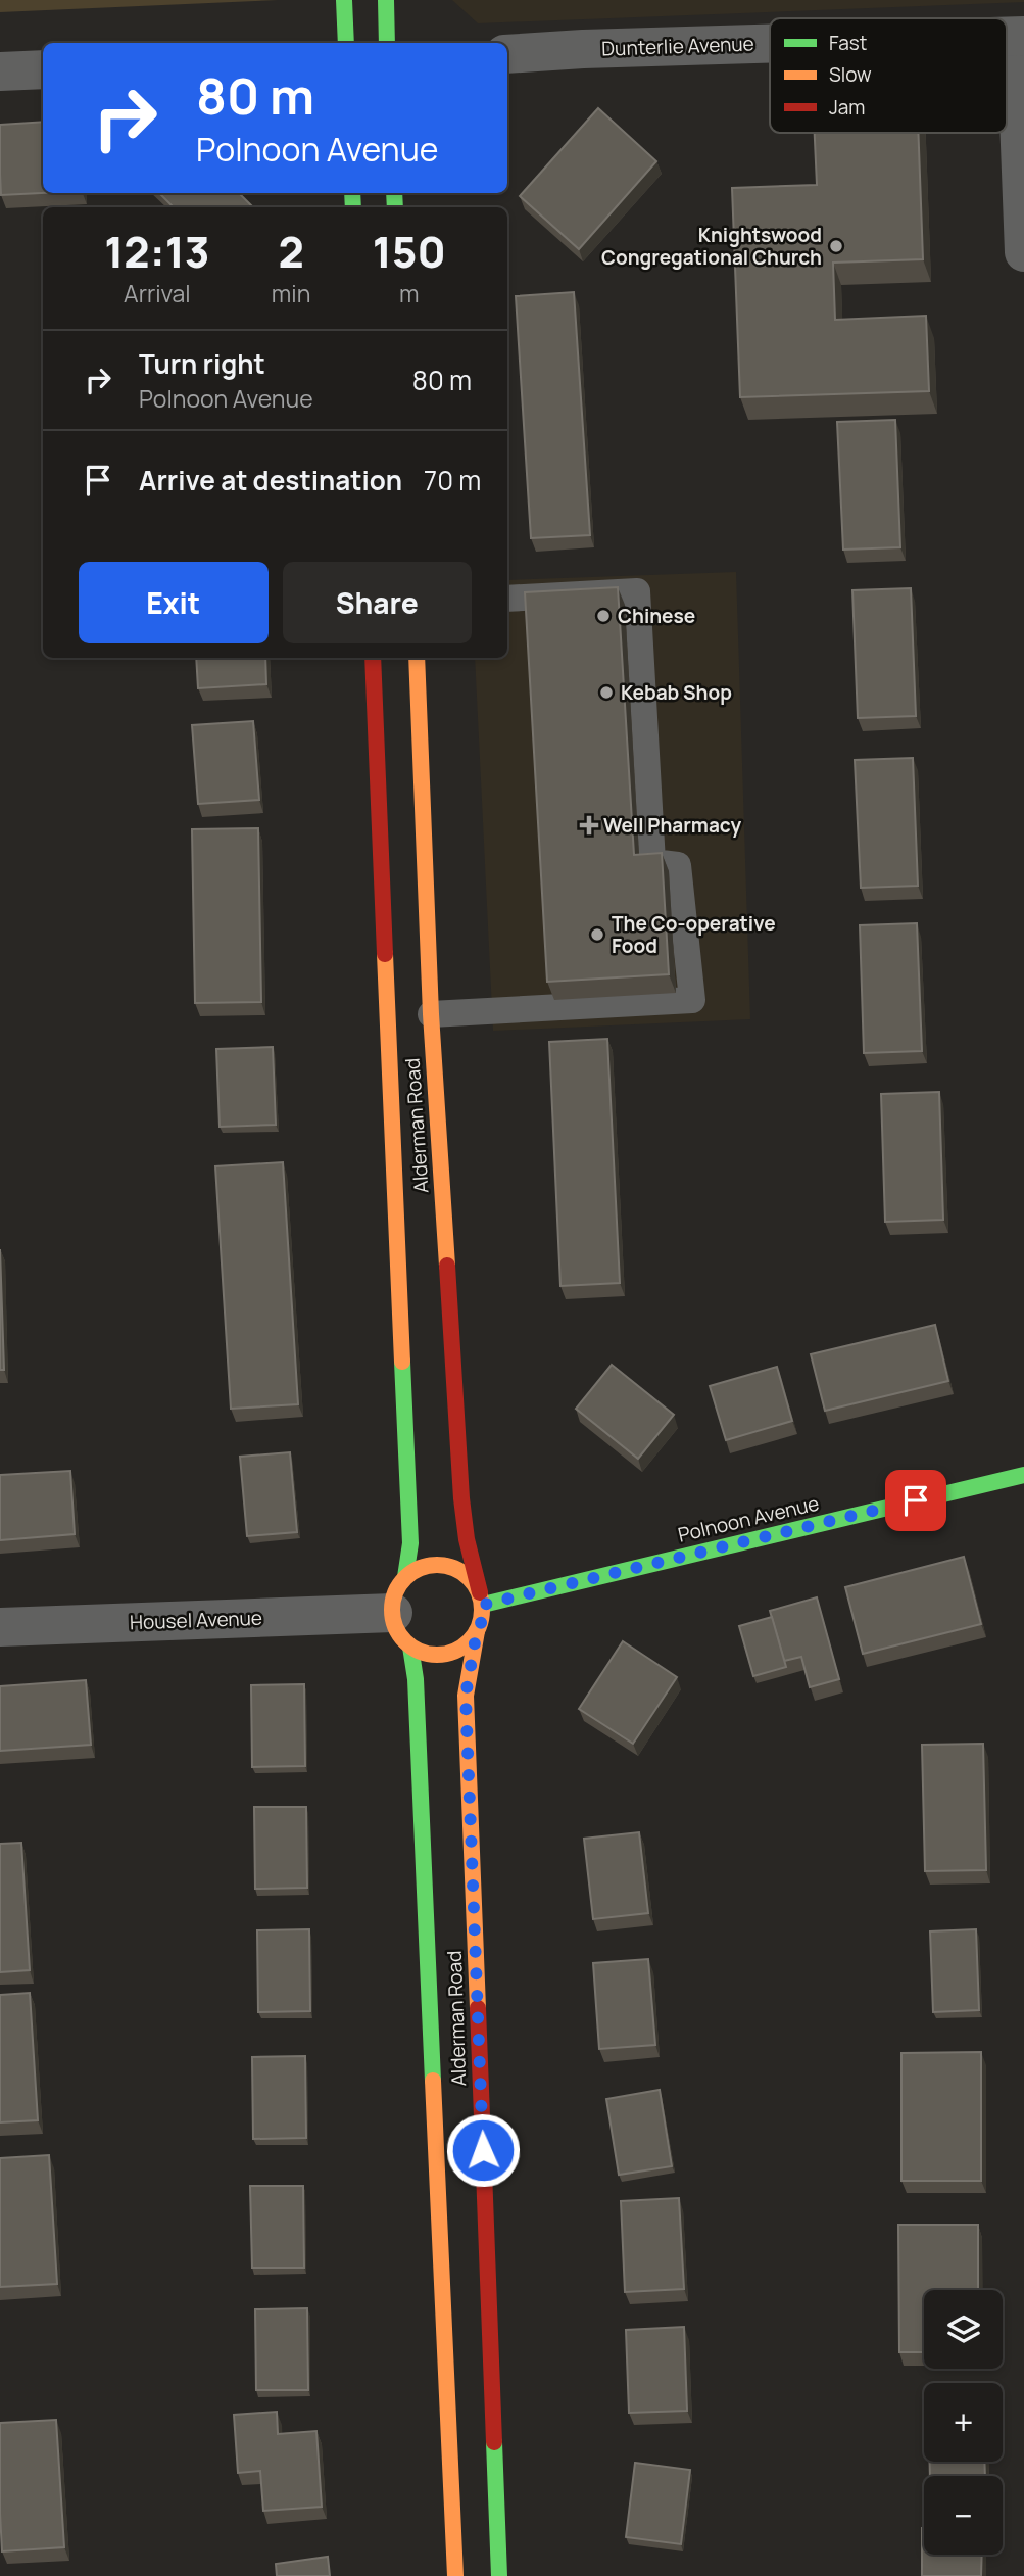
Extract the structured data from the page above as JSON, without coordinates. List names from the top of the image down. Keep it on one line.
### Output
{"streets":{"street":["Dunterlie Avenue","Alderman Road","Polnoon Avenue","Housel Avenue"]},"crossings":[["Alderman Road","Polnoon Avenue"],["Alderman Road","Housel Avenue"],["Polnoon Avenue","Housel Avenue"]],"places":{"other":["Knightswood Congregational Church","Chinese","Kebab Shop","The Co-operative Food"],"health":["Well Pharmacy"]},"legend":["Fast","Slow","Jam"],"page":{"turn":["80 m","Polnoon Avenue"],"eta":["12:13","Arrival","2","min","150","m"],"list":[{"name":"Turn right","note":"Polnoon Avenue","value":"80 m"},{"name":"Arrive at destination","value":"70 m"}],"buttons":["Exit","Share"],"map_buttons":["+","−"]}}
